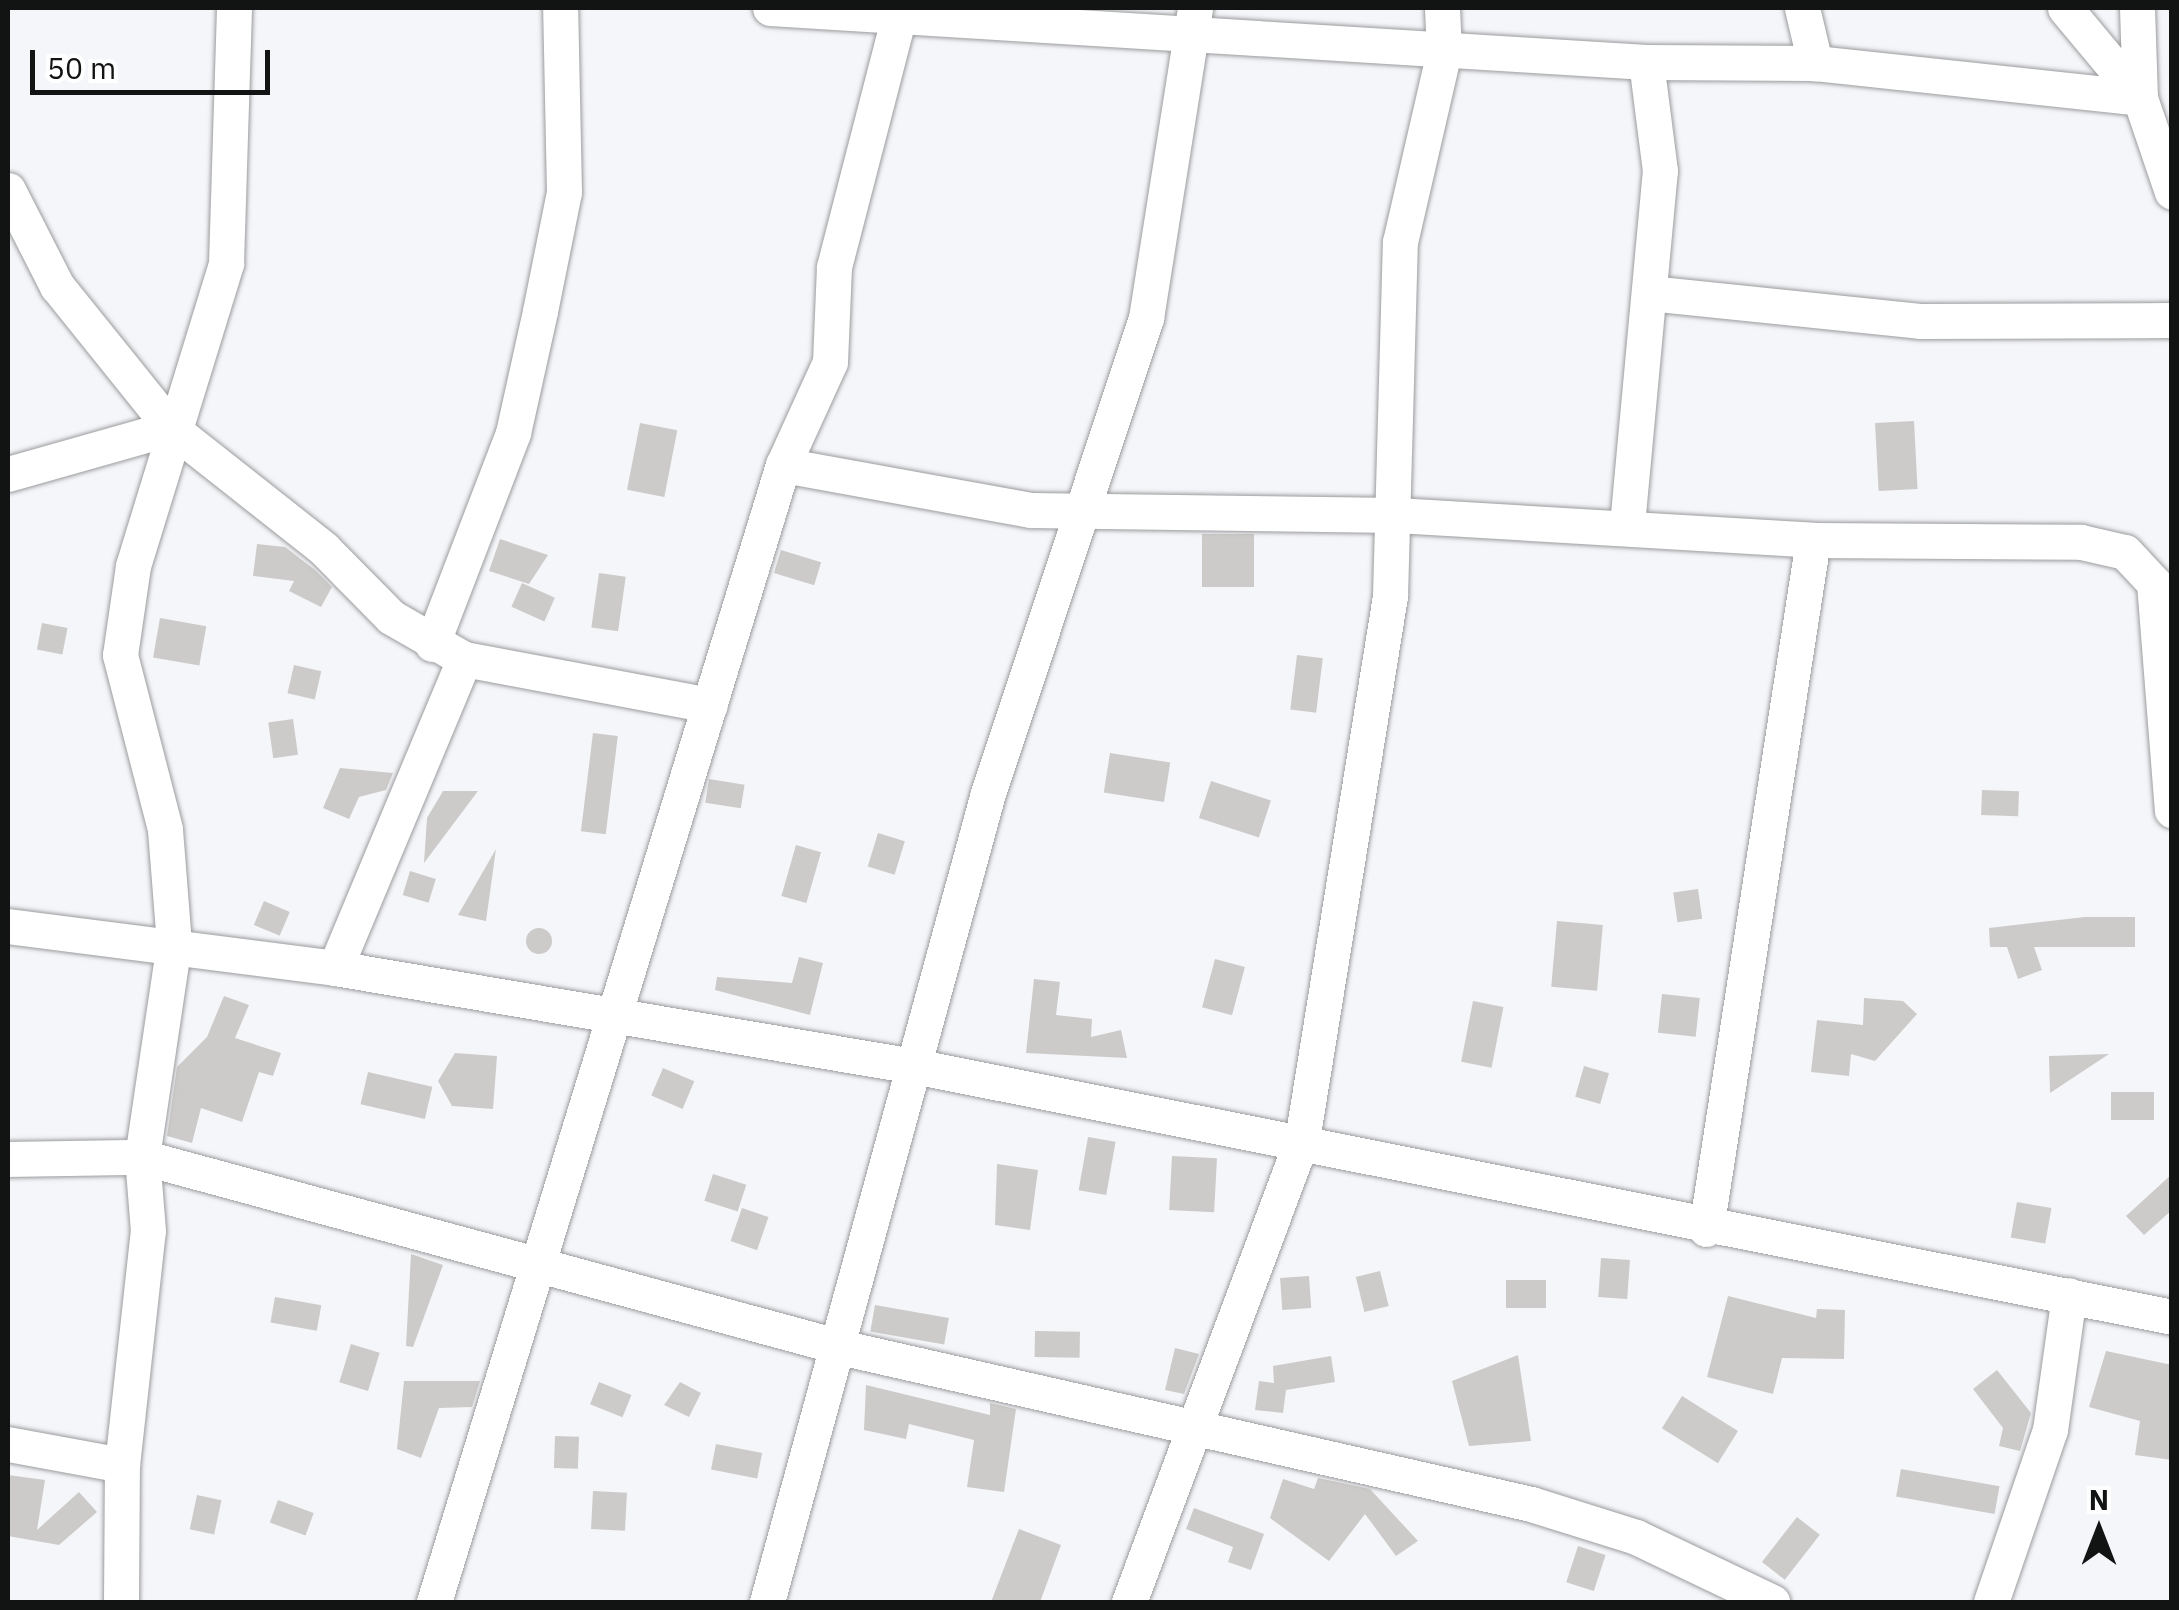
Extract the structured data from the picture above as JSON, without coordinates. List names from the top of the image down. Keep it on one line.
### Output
{"scale_bar":"50 m","north":"top"}
